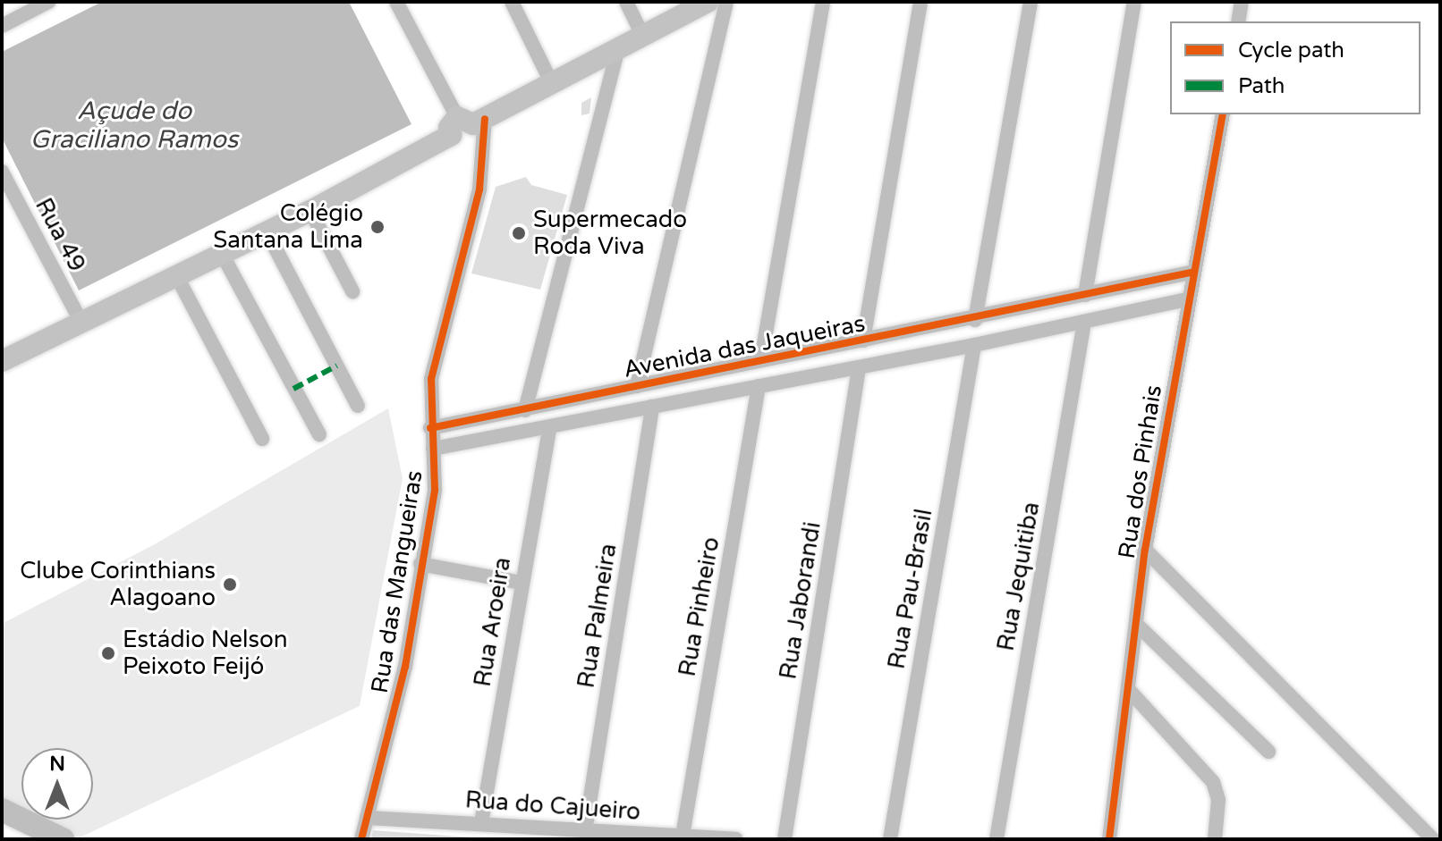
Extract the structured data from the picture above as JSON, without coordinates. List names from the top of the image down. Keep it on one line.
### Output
{"streets":{"street":["Rua 49","Avenida das Jaqueiras","Rua dos Pinhais","Rua Jequitiba","Rua das Mangueiras","Rua Pau-Brasil","Rua Jaborandi","Rua Pinheiro","Rua Palmeira","Rua Aroeira","Rua do Cajueiro"]},"crossings":[["Avenida das Jaqueiras","Rua dos Pinhais"],["Avenida das Jaqueiras","Rua Jequitiba"],["Avenida das Jaqueiras","Rua das Mangueiras"],["Avenida das Jaqueiras","Rua Pau-Brasil"],["Avenida das Jaqueiras","Rua Jaborandi"],["Avenida das Jaqueiras","Rua Pinheiro"],["Avenida das Jaqueiras","Rua Palmeira"],["Avenida das Jaqueiras","Rua Aroeira"],["Rua das Mangueiras","Rua do Cajueiro"],["Rua Pinheiro","Rua do Cajueiro"],["Rua Palmeira","Rua do Cajueiro"],["Rua Aroeira","Rua do Cajueiro"]],"water":["Açude do Graciliano Ramos"],"places":["Colégio Santana Lima","Supermecado Roda Viva","Clube Corinthians Alagoano","Estádio Nelson Peixoto Feijó"],"legend":["Cycle path","Path"],"north":"top"}
